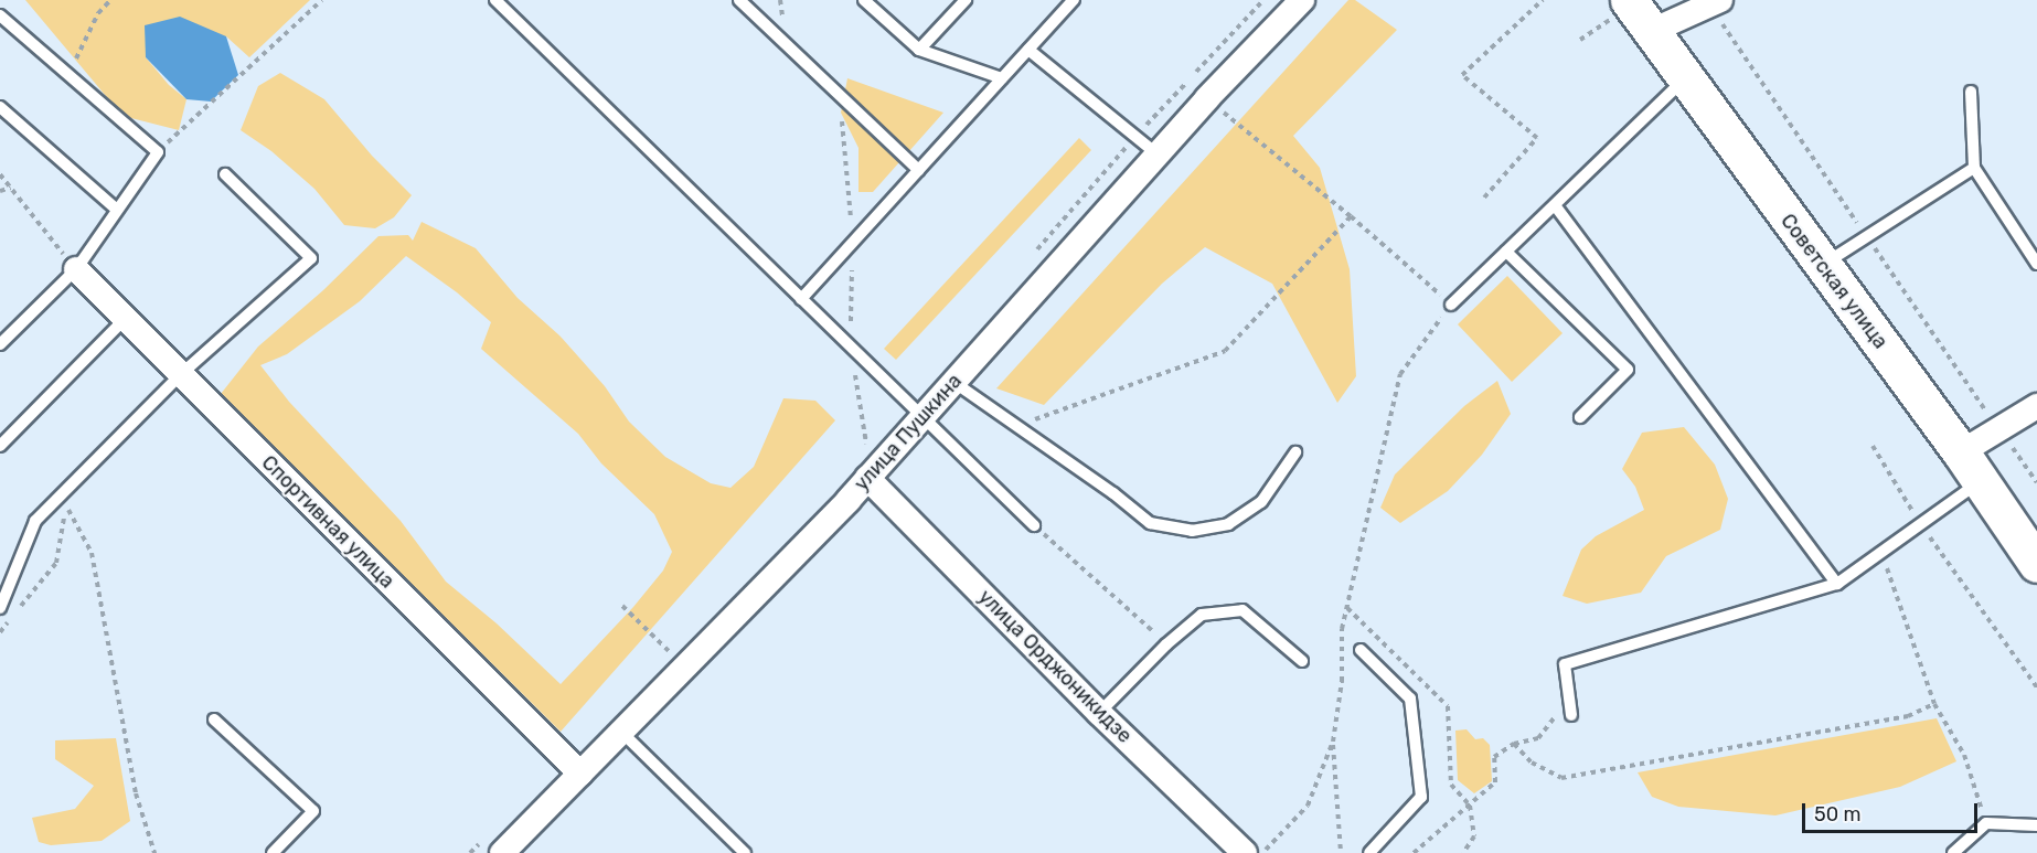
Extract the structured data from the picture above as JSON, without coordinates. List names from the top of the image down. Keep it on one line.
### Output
{"streets":{"main road":["Советская улица"],"street":["улица Пушкина","Спортивная улица","улица Орджоникидзе"]},"crossings":[["улица Пушкина","Спортивная улица"],["улица Пушкина","улица Орджоникидзе"]],"scale_bar":"50 m"}
